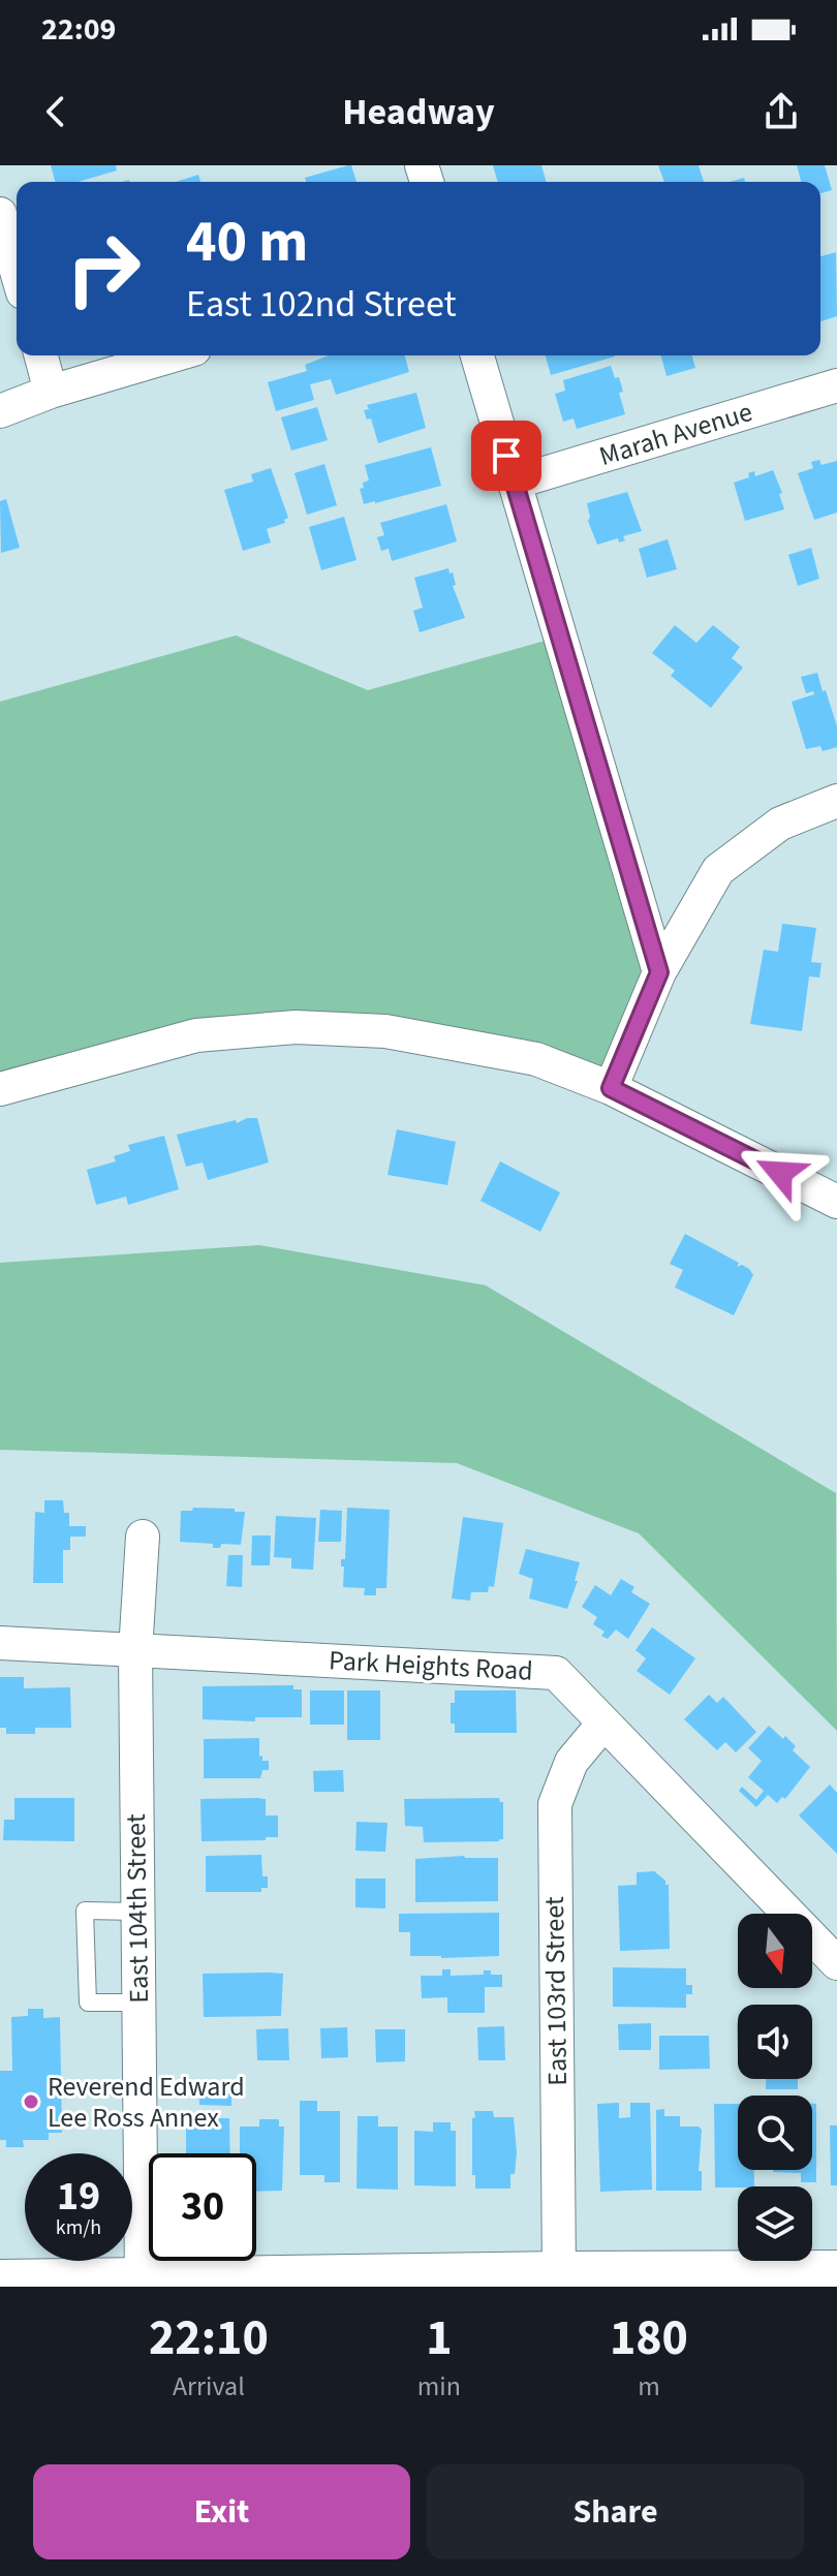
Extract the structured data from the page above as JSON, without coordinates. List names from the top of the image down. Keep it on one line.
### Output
{"streets":{"street":["Marah Avenue","Park Heights Road","East 104th Street","East 103rd Street"]},"crossings":[["Park Heights Road","East 104th Street"],["Park Heights Road","East 103rd Street"]],"places":["Reverend Edward Lee Ross Annex"],"north":"bottom","page":{"status":"22:09","header":"Headway","turn":["40 m","East 102nd Street"],"speed":"19 km/h","limit":"30","eta":["22:10","Arrival","1","min","180","m"],"buttons":["Exit","Share"]}}
